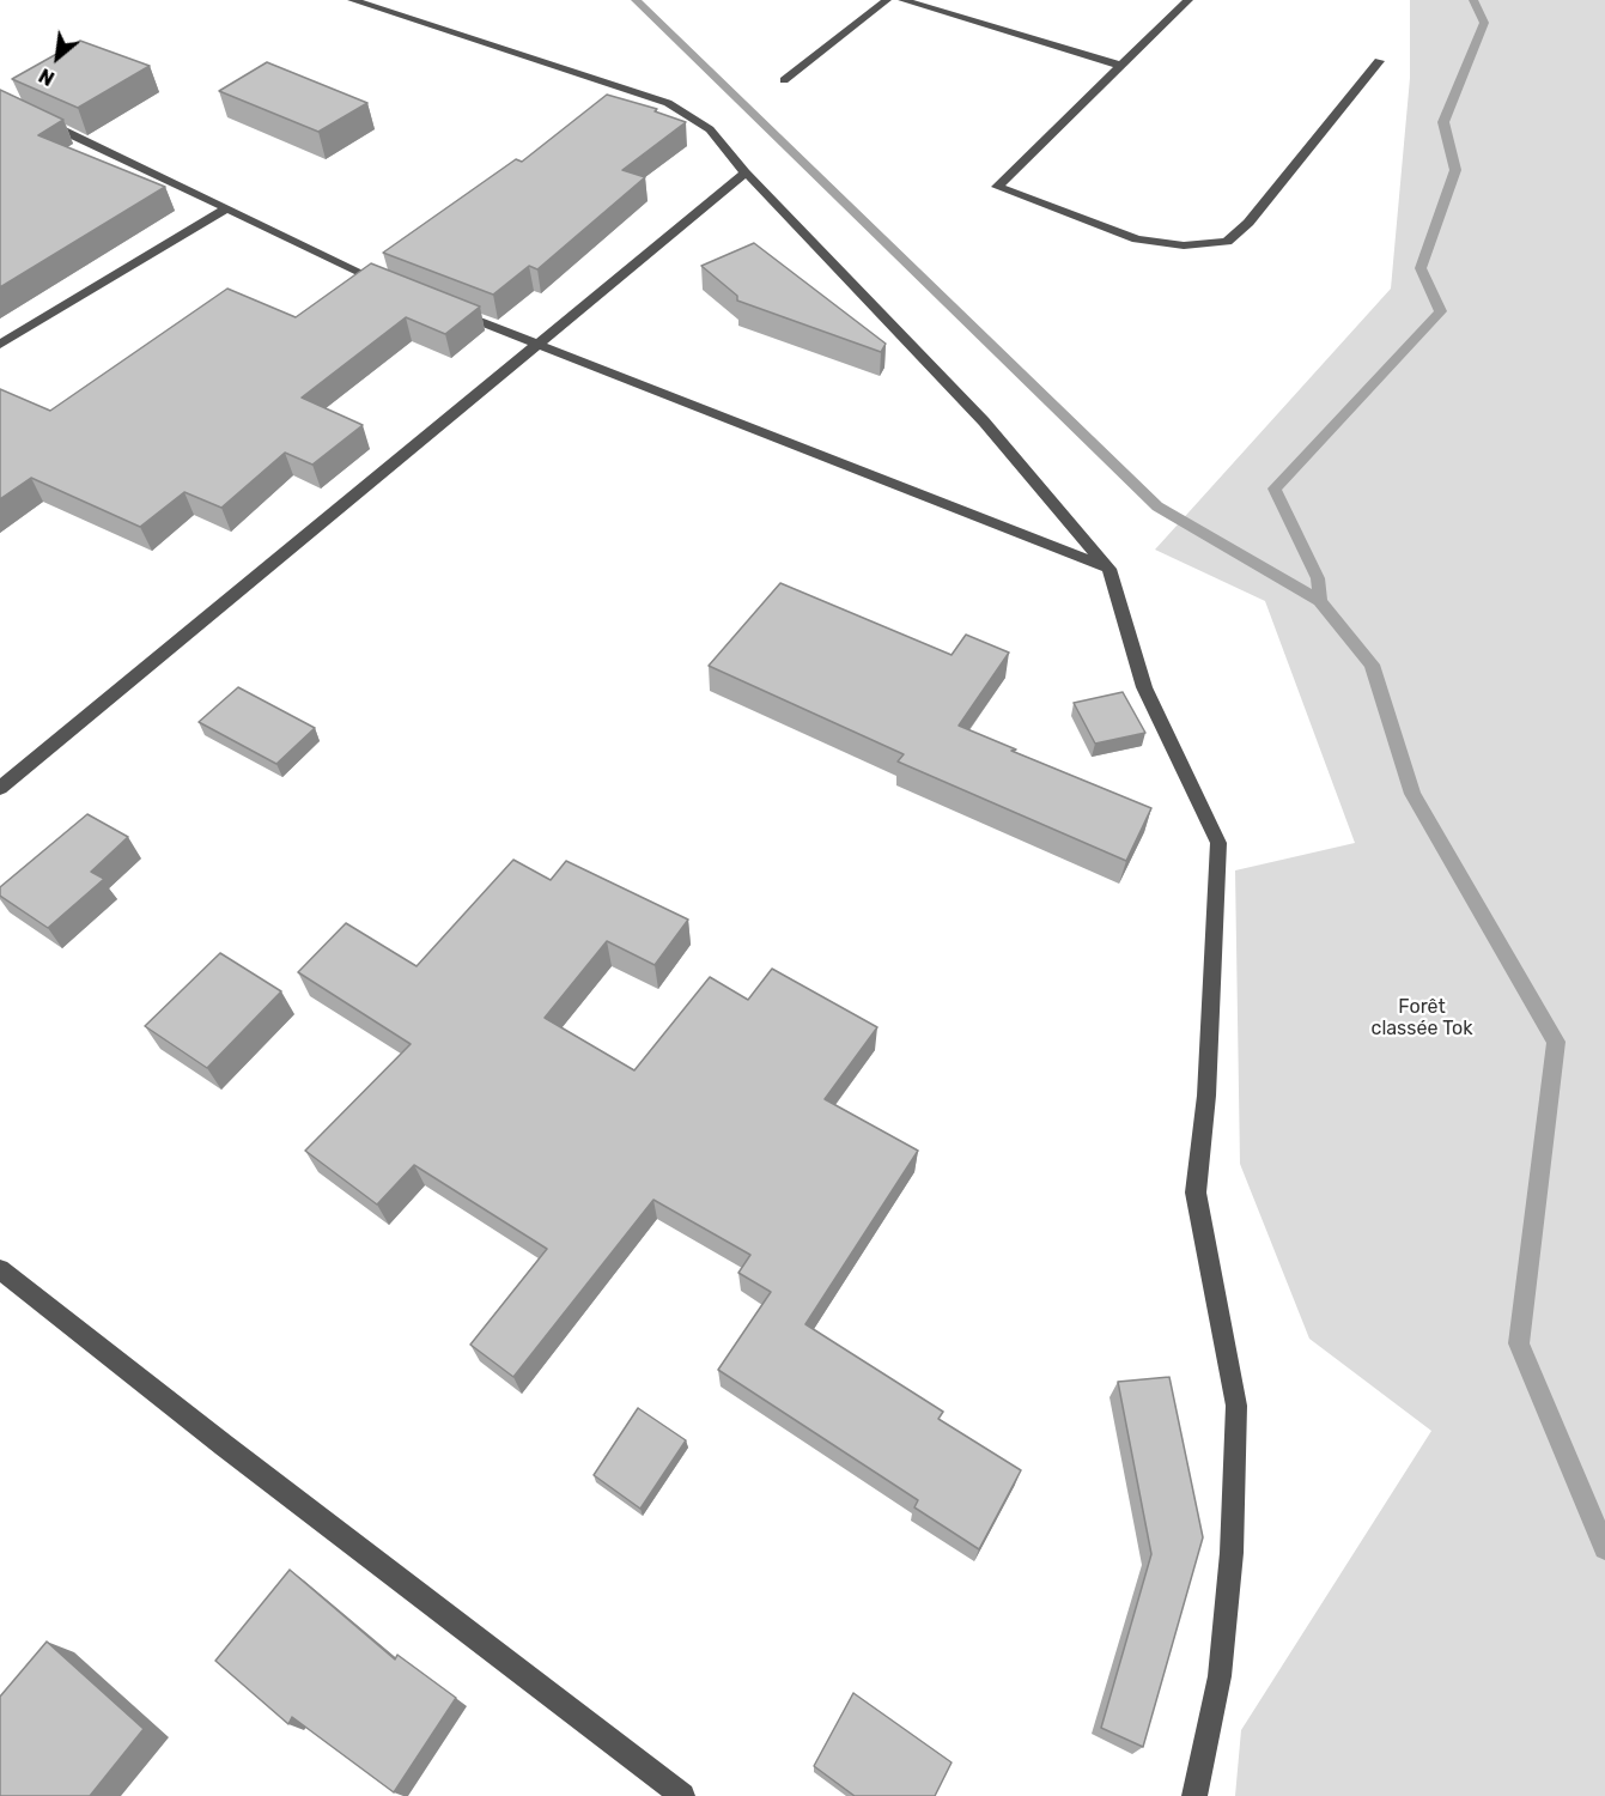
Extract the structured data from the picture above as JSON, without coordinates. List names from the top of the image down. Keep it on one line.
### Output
{"parks":["Forêt classée Tok"],"north":"bottom left"}
